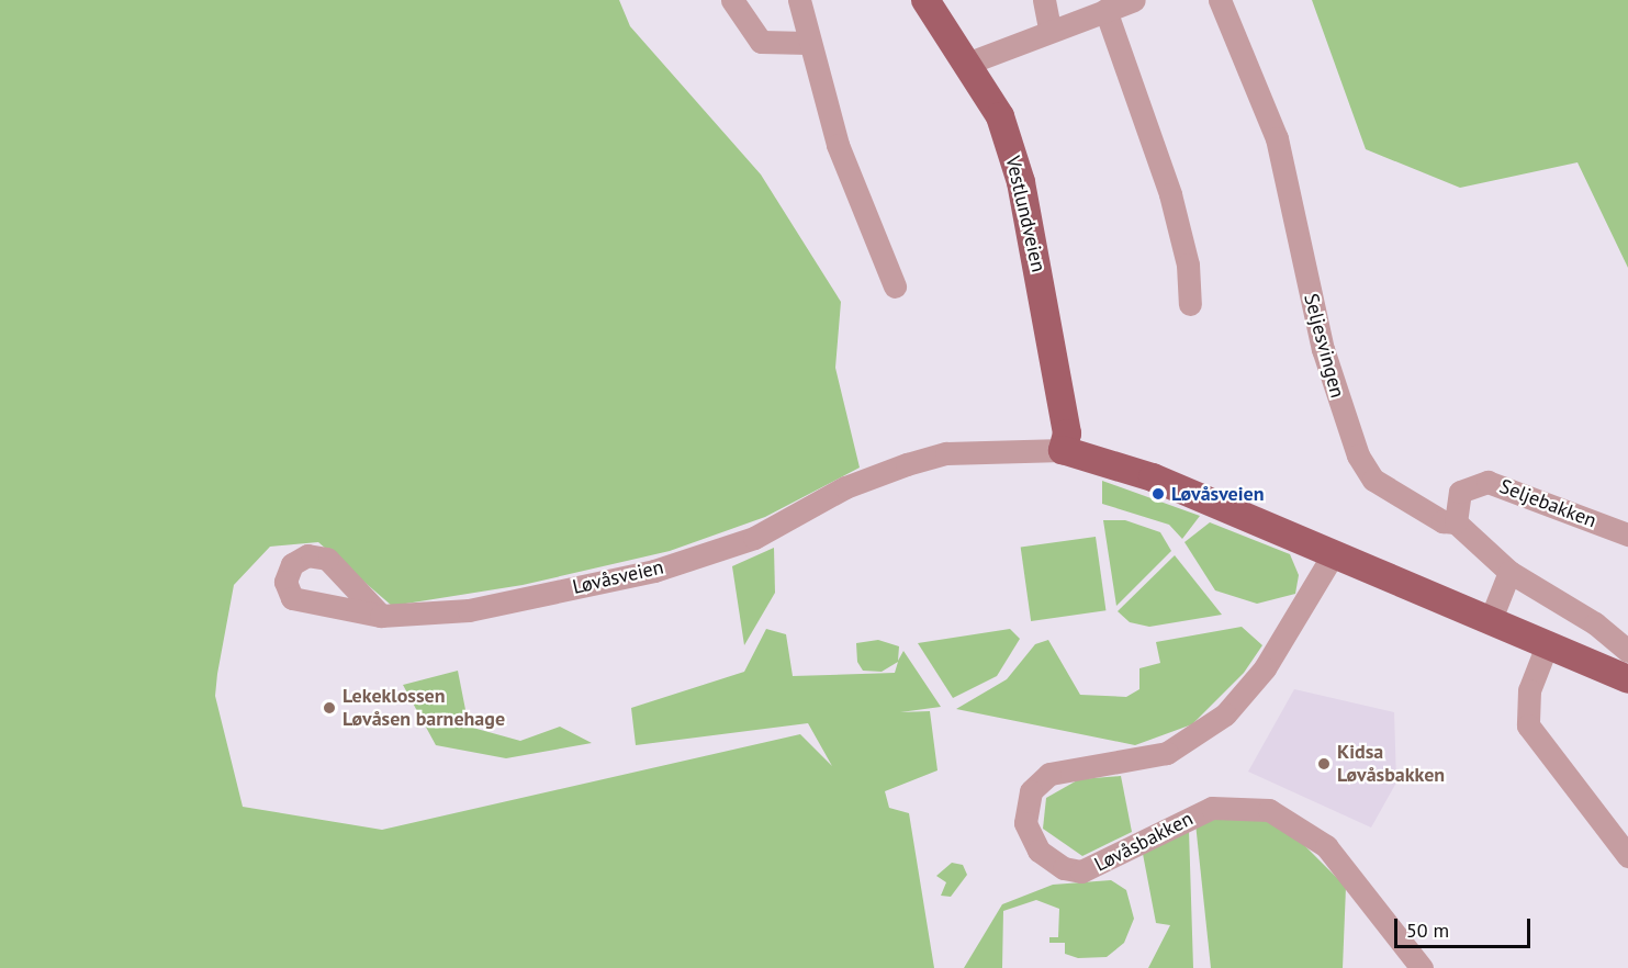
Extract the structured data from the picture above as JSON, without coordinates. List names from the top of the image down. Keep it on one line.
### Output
{"streets":{"main road":["Vestlundveien","Løvåsveien"],"street":["Seljesvingen","Seljebakken","Løvåsbakken"]},"crossings":[["Vestlundveien","Løvåsveien"],["Seljesvingen","Seljebakken"],["Løvåsveien","Løvåsbakken"]],"places":["Løvåsveien","Lekeklossen Løvåsen barnehage","Kidsa Løvåsbakken"],"scale_bar":"50 m"}
